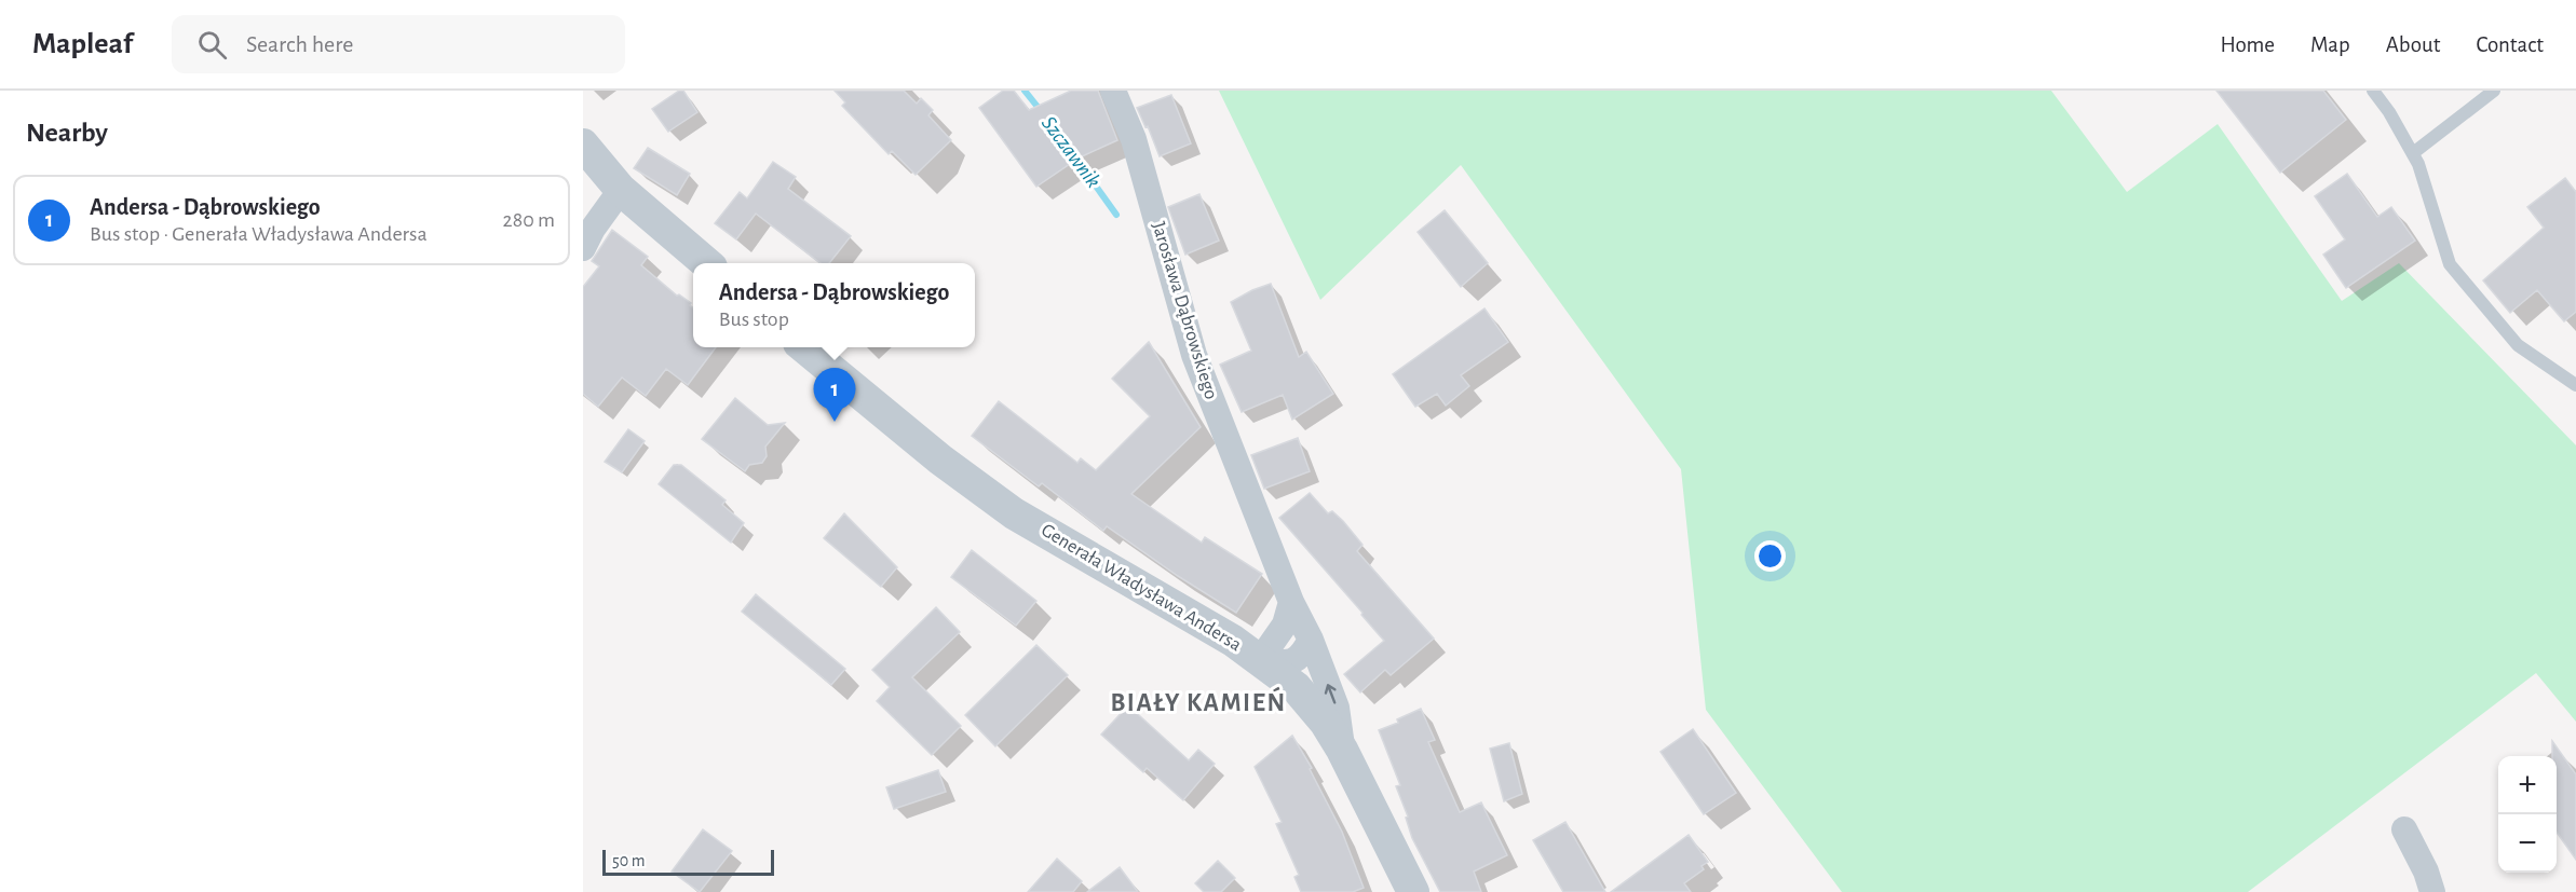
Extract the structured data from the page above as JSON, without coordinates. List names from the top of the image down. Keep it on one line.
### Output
{"streets":{"street":["Jarosława Dąbrowskiego","Generała Władysława Andersa"]},"crossings":[["Jarosława Dąbrowskiego","Generała Władysława Andersa"]],"districts":["BIAŁY KAMIEŃ"],"water":["Szczawnik"],"scale_bar":"50 m","page":{"header":"Mapleaf","search":"Search here","nav":["Home","Map","About","Contact"],"heading":"Nearby","list":[{"mark":"1","name":"Andersa - Dąbrowskiego","note":"Bus stop · Generała Władysława Andersa","value":"280 m"}],"popup":["Andersa - Dąbrowskiego","Bus stop"],"pins":"1","map_buttons":["+","−"],"scale":"50 m"}}
